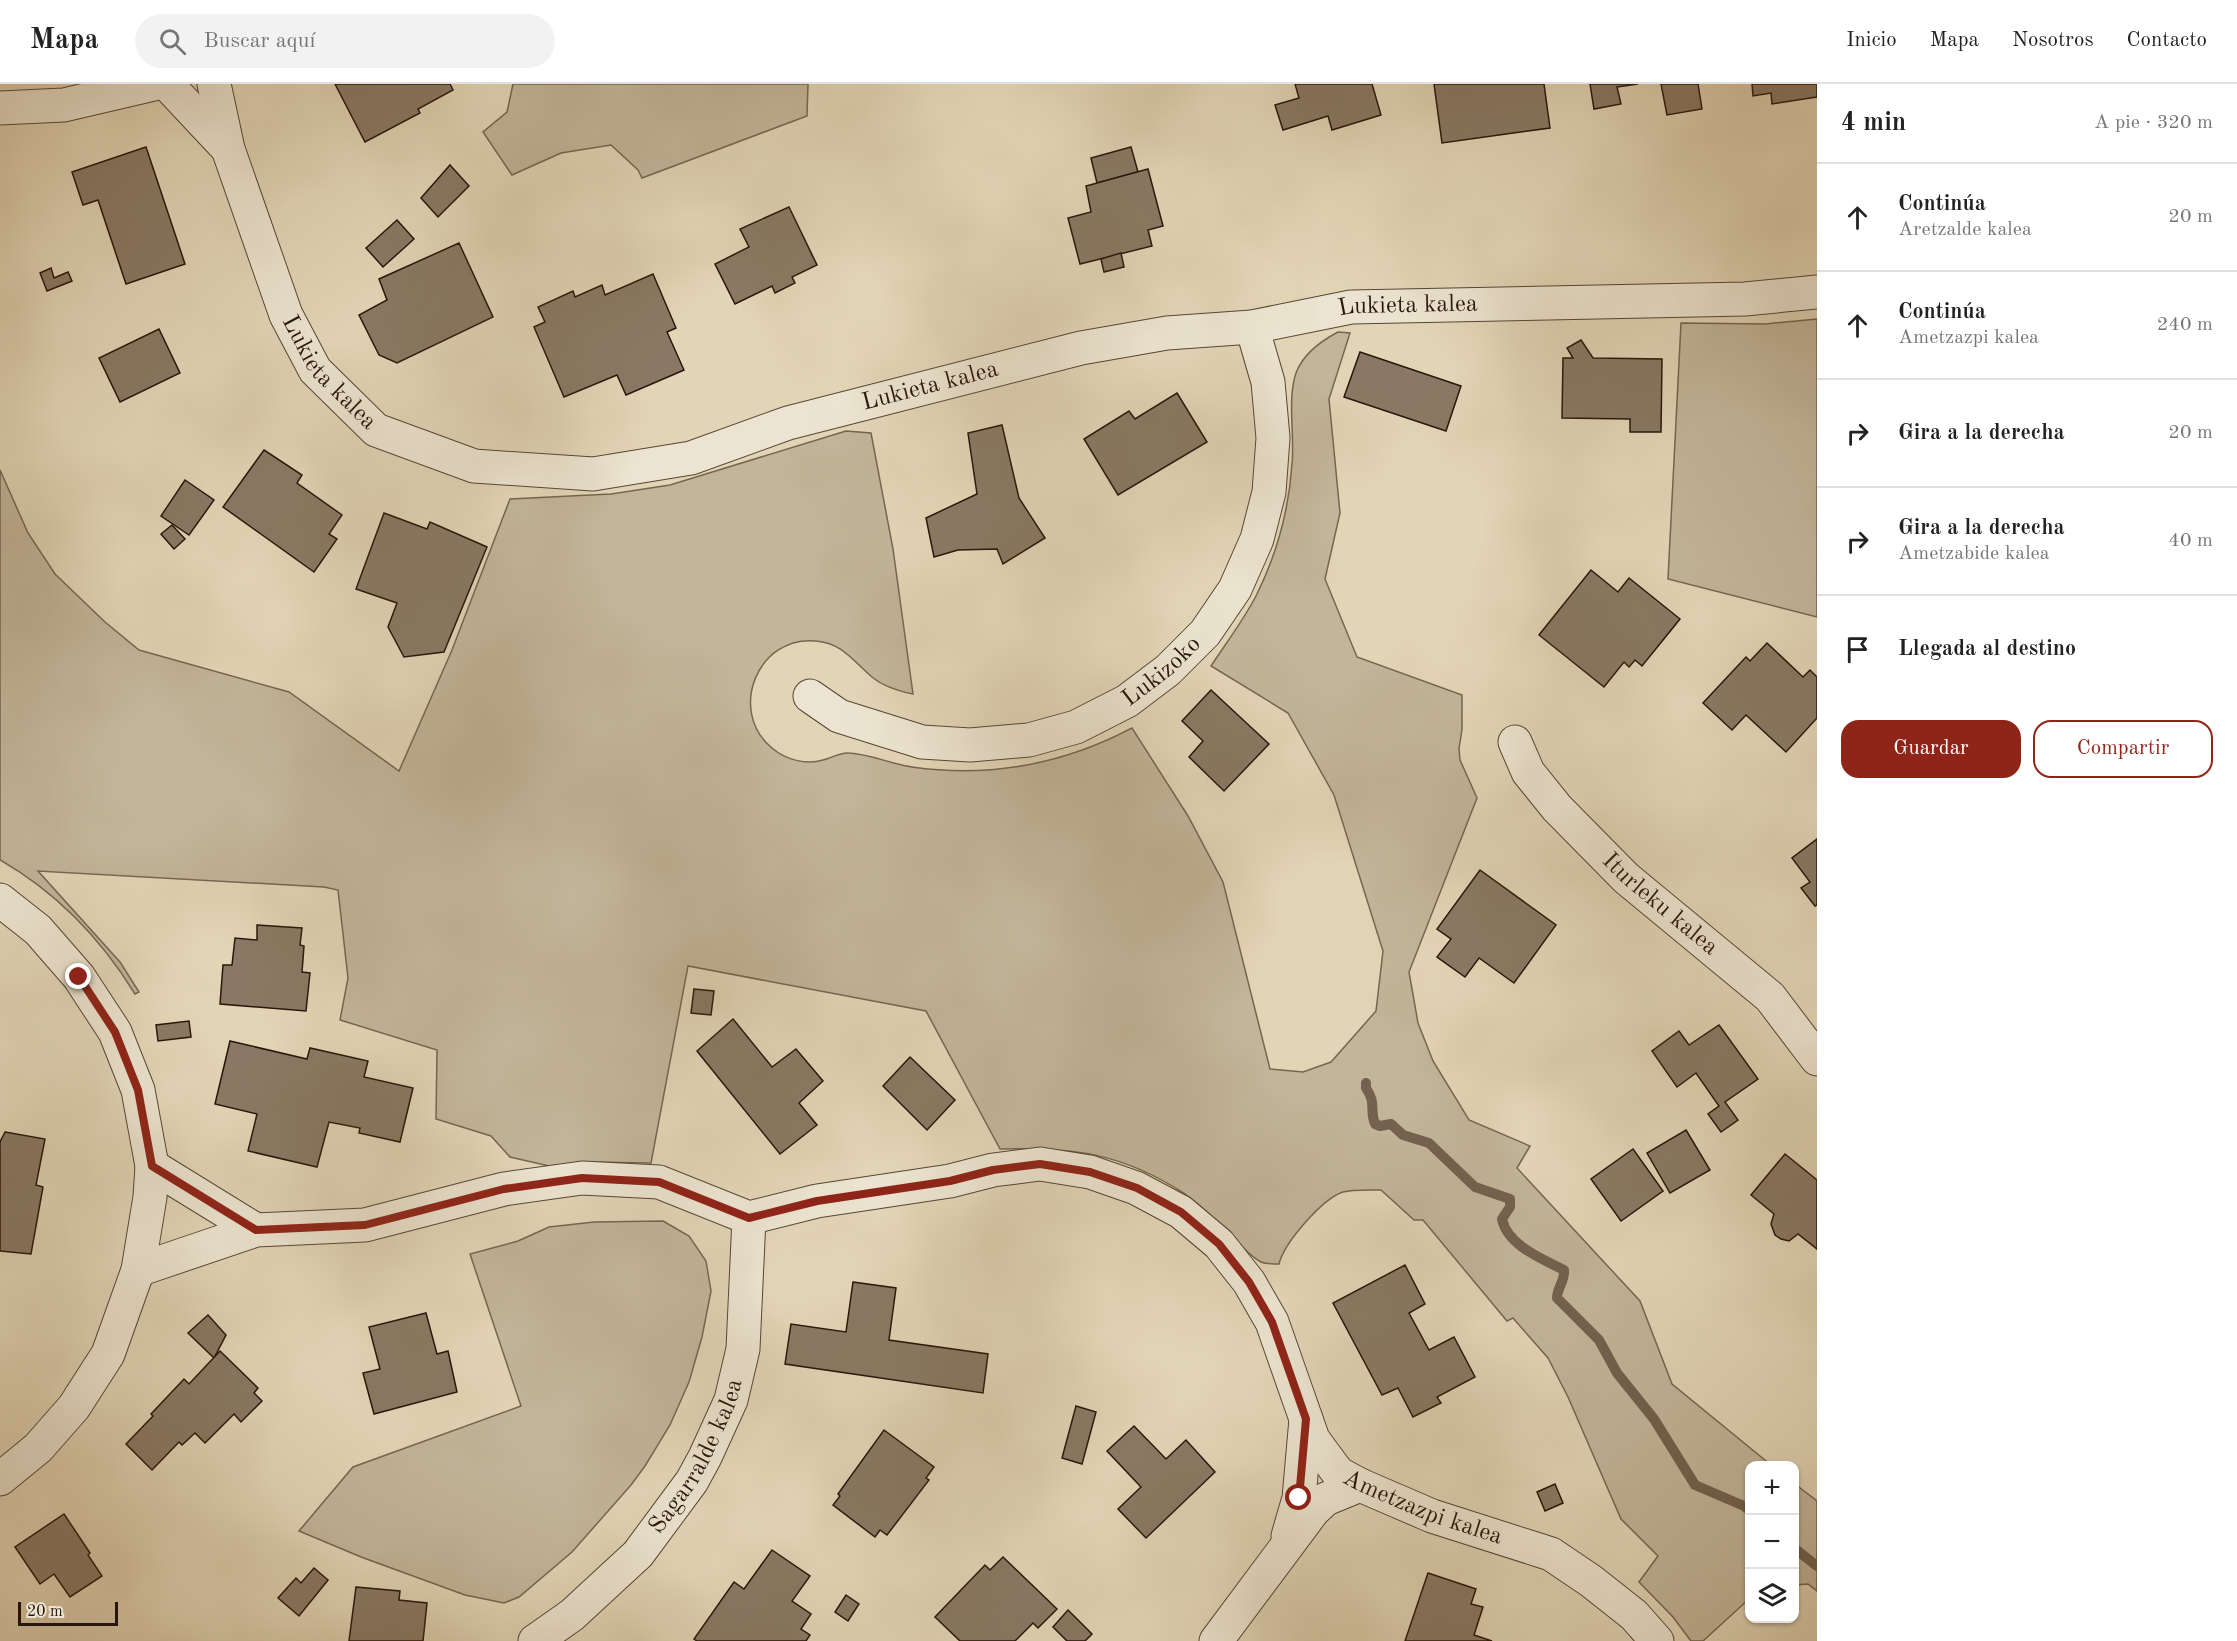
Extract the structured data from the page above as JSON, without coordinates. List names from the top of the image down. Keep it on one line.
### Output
{"streets":{"street":["Lukieta kalea","Lukizoko","Iturleku kalea","Sagarralde kalea","Ametzazpi kalea"]},"crossings":[["Lukieta kalea","Lukizoko"],["Sagarralde kalea","Ametzazpi kalea"]],"scale_bar":"20 m","page":{"header":"Mapa","search":"Buscar aquí","nav":["Inicio","Mapa","Nosotros","Contacto"],"heading":["4 min","A pie · 320 m"],"list":[["Continúa","Aretzalde kalea","20 m"],["Continúa","Ametzazpi kalea","240 m"],["Gira a la derecha","20 m"],["Gira a la derecha","Ametzabide kalea","40 m"],"Llegada al destino"],"buttons":["Guardar","Compartir"],"map_buttons":["+","−"],"scale":"20 m"}}
